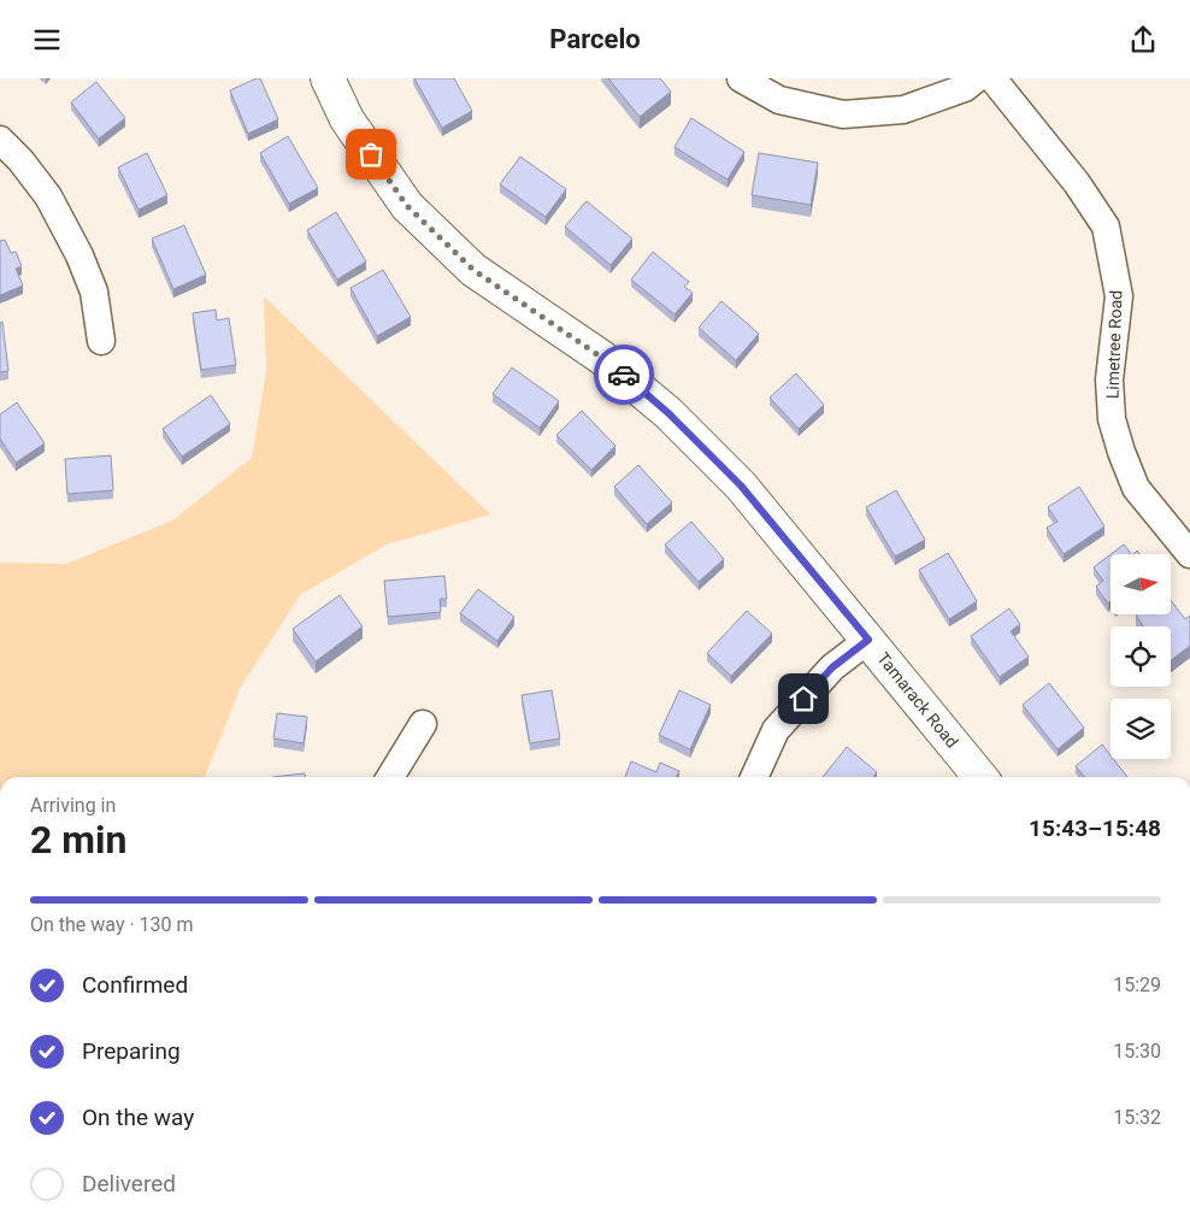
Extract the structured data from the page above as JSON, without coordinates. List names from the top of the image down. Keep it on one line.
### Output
{"streets":{"street":["Limetree Road","Tamarack Road"]},"north":"right","page":{"header":"Parcelo","heading":["2 min","Arriving in","15:43–15:48"],"bar":"On the way · 130 m","list":[["Confirmed","15:29"],["Preparing","15:30"],["On the way","15:32"],"Delivered"]}}
